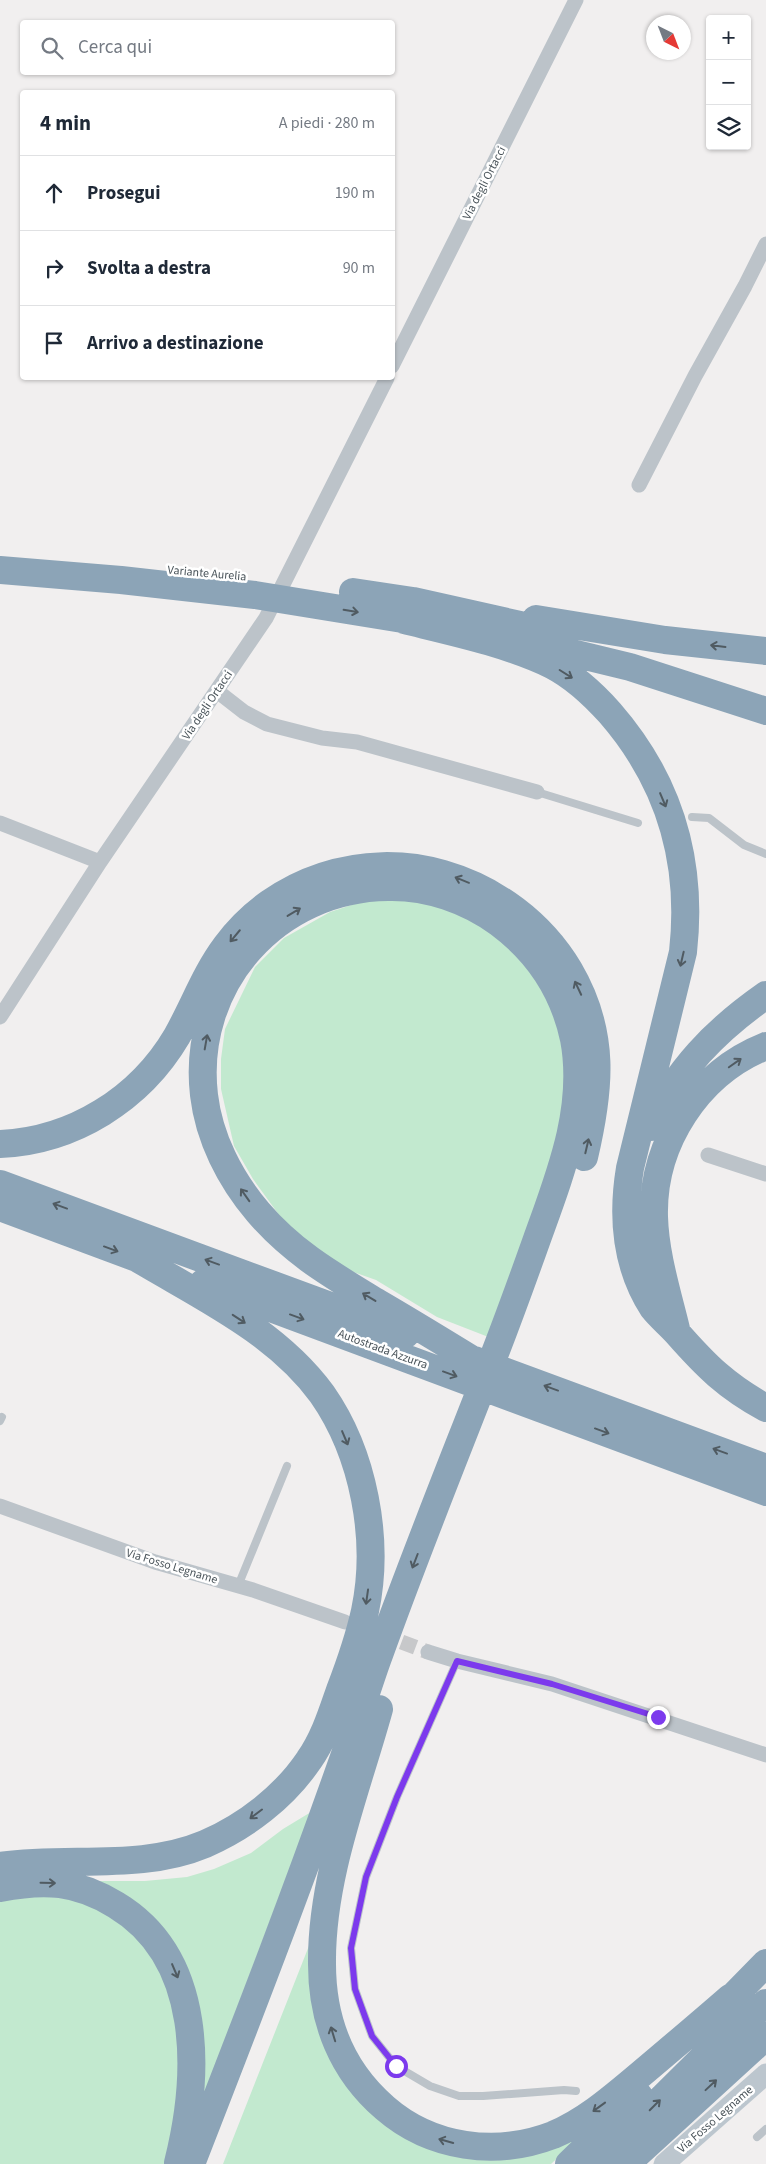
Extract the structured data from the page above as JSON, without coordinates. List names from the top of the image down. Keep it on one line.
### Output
{"streets":{"highway":["Variante Aurelia","Autostrada Azzurra"],"street":["Via degli Ortacci","Via Fosso Legname"]},"north":"bottom right","page":{"map_buttons":["+","−"],"search":"Cerca qui","heading":["4 min","A piedi · 280 m"],"list":[["Prosegui","190 m"],["Svolta a destra","90 m"],"Arrivo a destinazione"]}}
